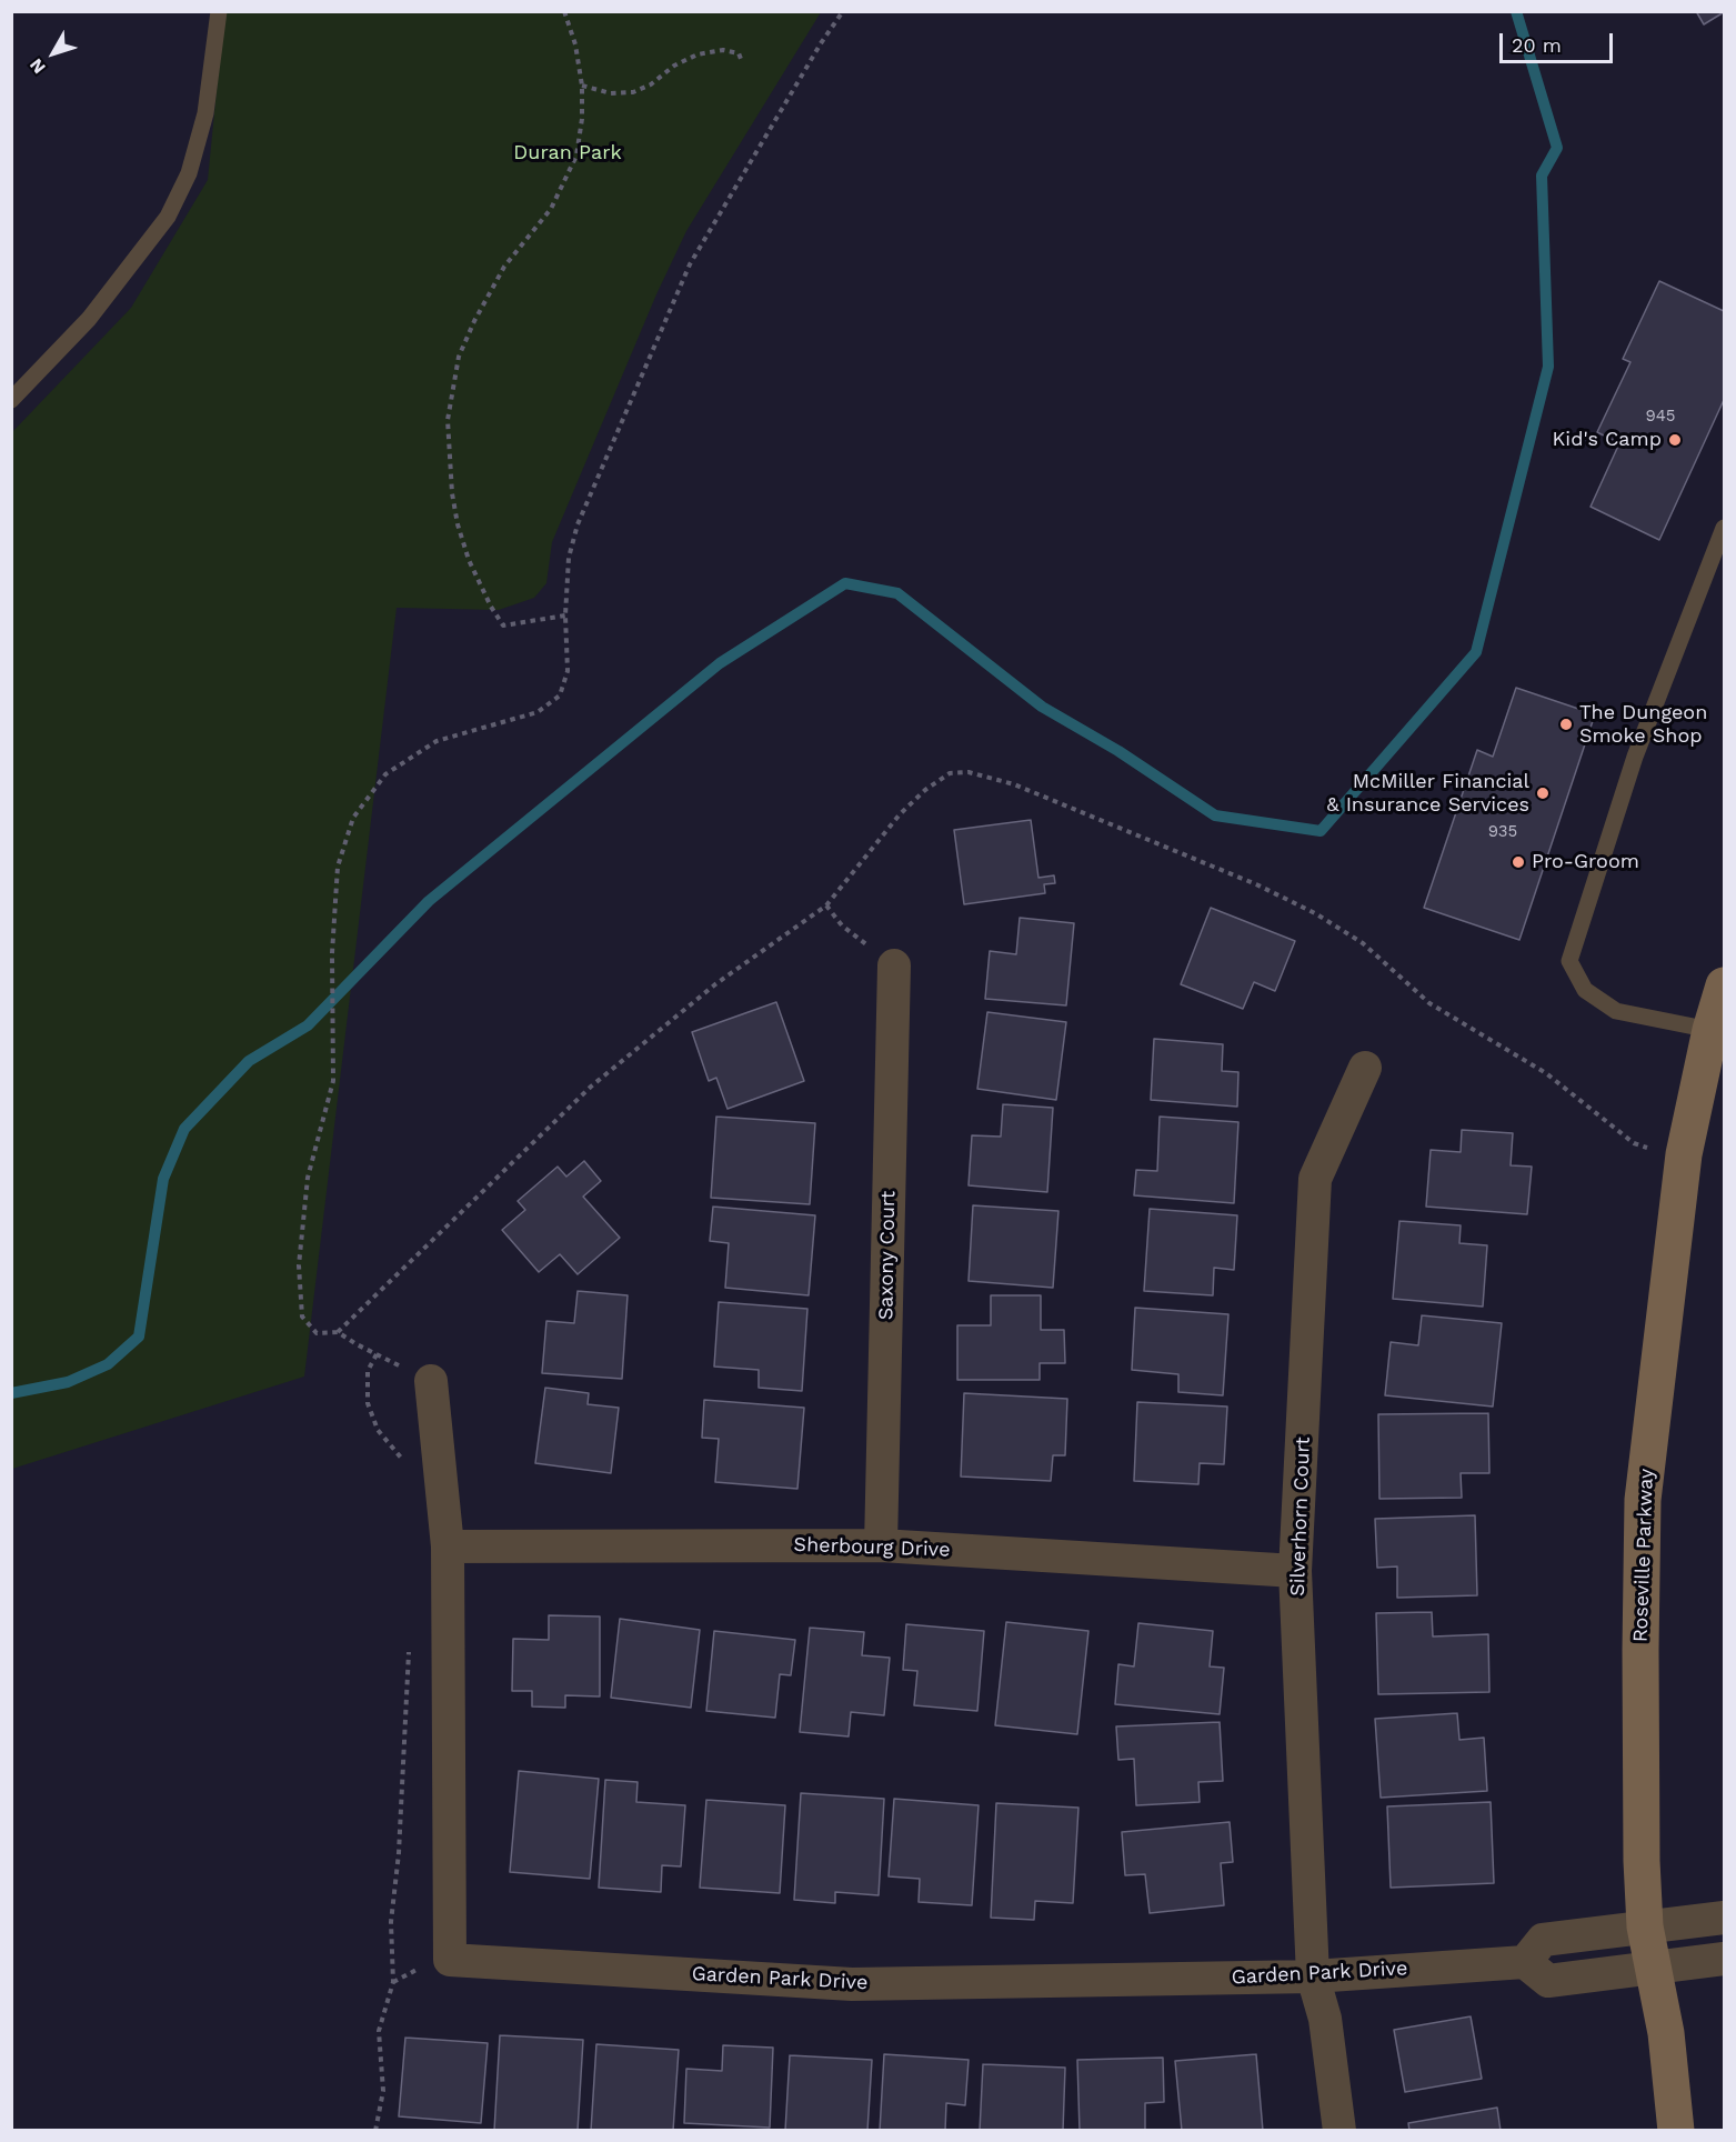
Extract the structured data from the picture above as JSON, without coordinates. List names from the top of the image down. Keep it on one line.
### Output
{"streets":{"main road":["Roseville Parkway"],"street":["Saxony Court","Silverhorn Court","Sherbourg Drive","Garden Park Drive"]},"crossings":[["Saxony Court","Sherbourg Drive"],["Silverhorn Court","Sherbourg Drive"],["Silverhorn Court","Garden Park Drive"],["Sherbourg Drive","Garden Park Drive"]],"parks":["Duran Park"],"places":["Kid's Camp","The Dungeon Smoke Shop","McMiller Financial & Insurance Services","Pro-Groom"],"house_numbers":["945","935"],"scale_bar":"20 m","north":"bottom left"}
